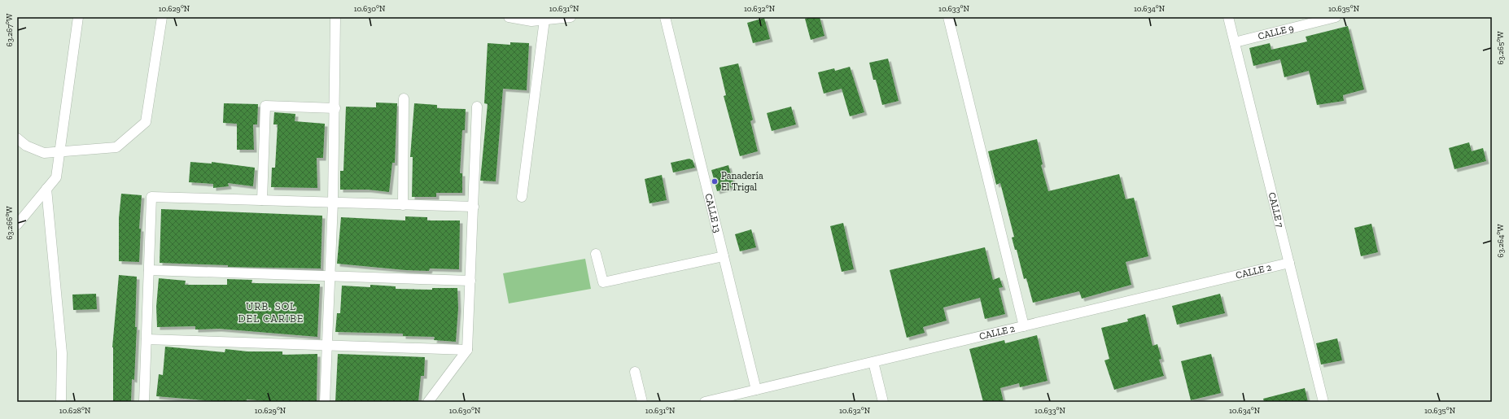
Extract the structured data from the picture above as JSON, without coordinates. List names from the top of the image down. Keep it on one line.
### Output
{"streets":{"street":["CALLE 9","CALLE 7","CALLE 13","CALLE 2"]},"crossings":[["CALLE 9","CALLE 7"],["CALLE 7","CALLE 2"],["CALLE 13","CALLE 2"]],"districts":["URB. SOL DEL CARIBE"],"places":["Panadería El Trigal"],"coordinates":["10.629°N","10.630°N","10.631°N","10.632°N","10.633°N","10.634°N","10.635°N","63.267°W","63.265°W","63.266°W","63.264°W","10.628°N"]}
